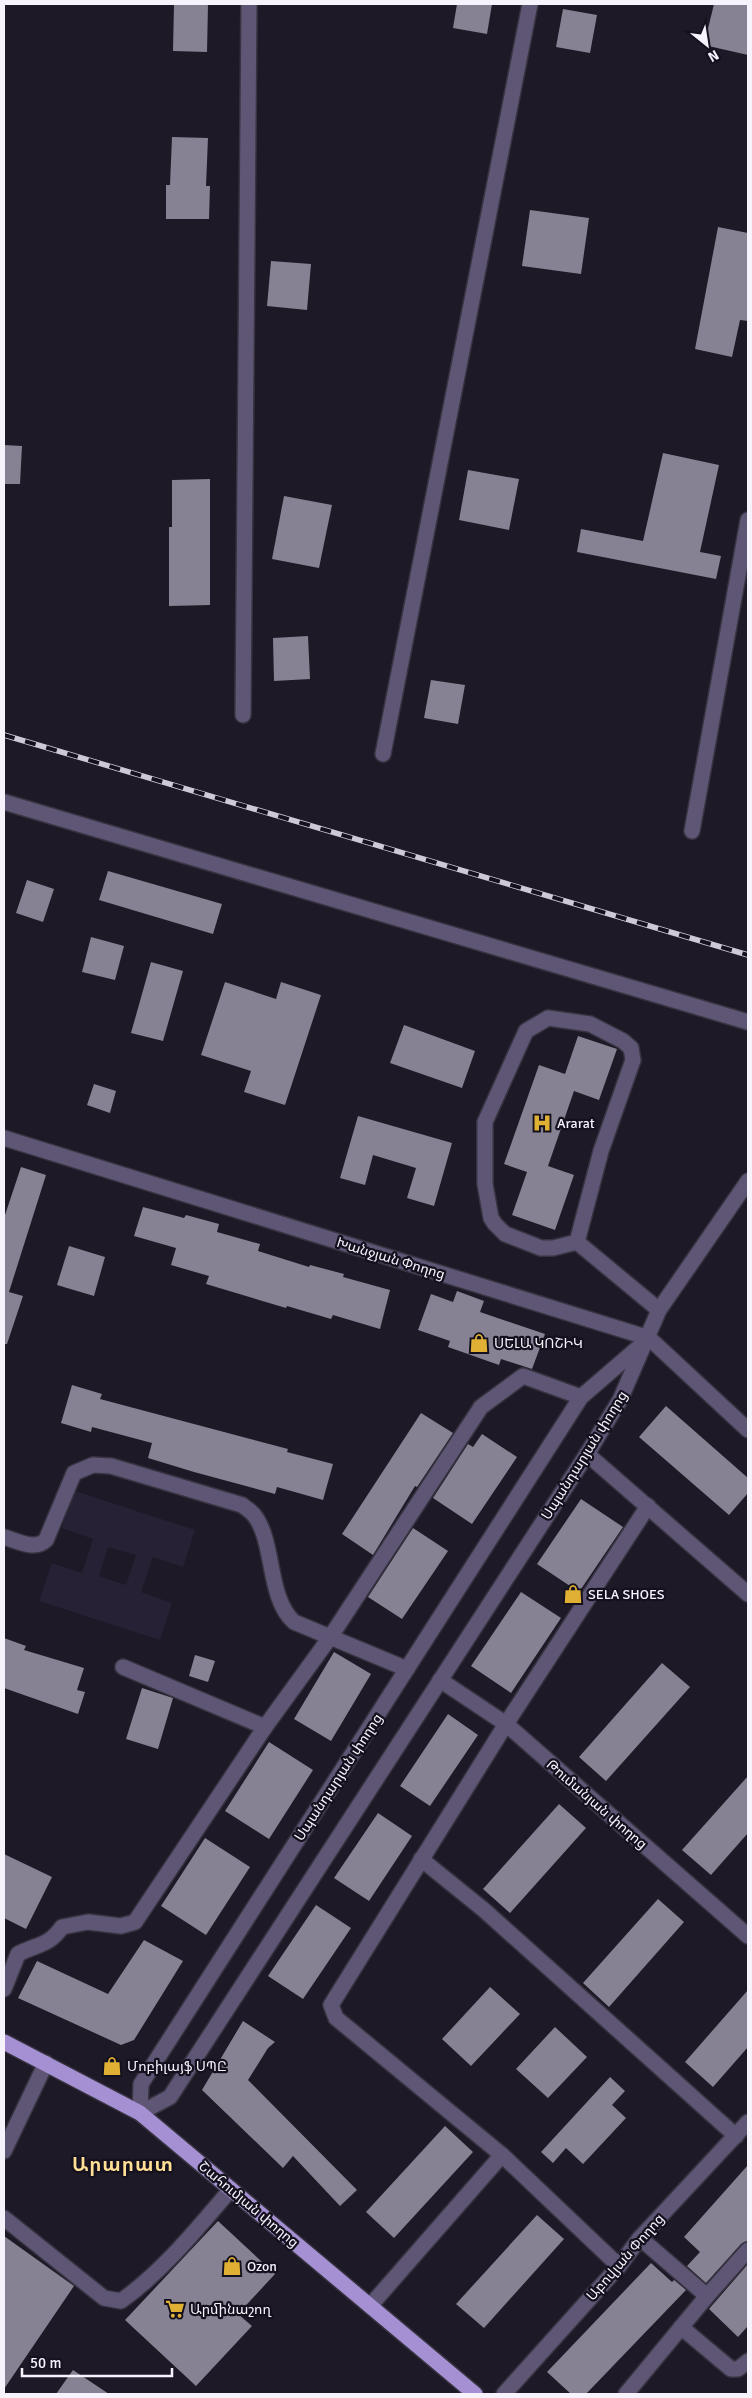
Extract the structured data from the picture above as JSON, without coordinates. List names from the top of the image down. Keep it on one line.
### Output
{"streets":{"main road":["Շահումյան փողոց"],"street":["Խանջյան Փողոց","Սպանդարյան փողոց","Թումանյան փողոց","Աբովյան Փողոց"]},"crossings":[["Խանջյան Փողոց","Սպանդարյան փողոց"],["Սպանդարյան փողոց","Թումանյան փողոց"],["Սպանդարյան փողոց","Շահումյան փողոց"]],"districts":["Արարատ"],"places":{"hospital":["Ararat"],"shop":["ՍԵԼԱ ԿՈՇԻԿ","SELA SHOES","Մոբիլայֆ ՍՊԸ","Ozon"],"supermarket":["Արմինաշող"]},"scale_bar":"50 m","north":"bottom right"}
